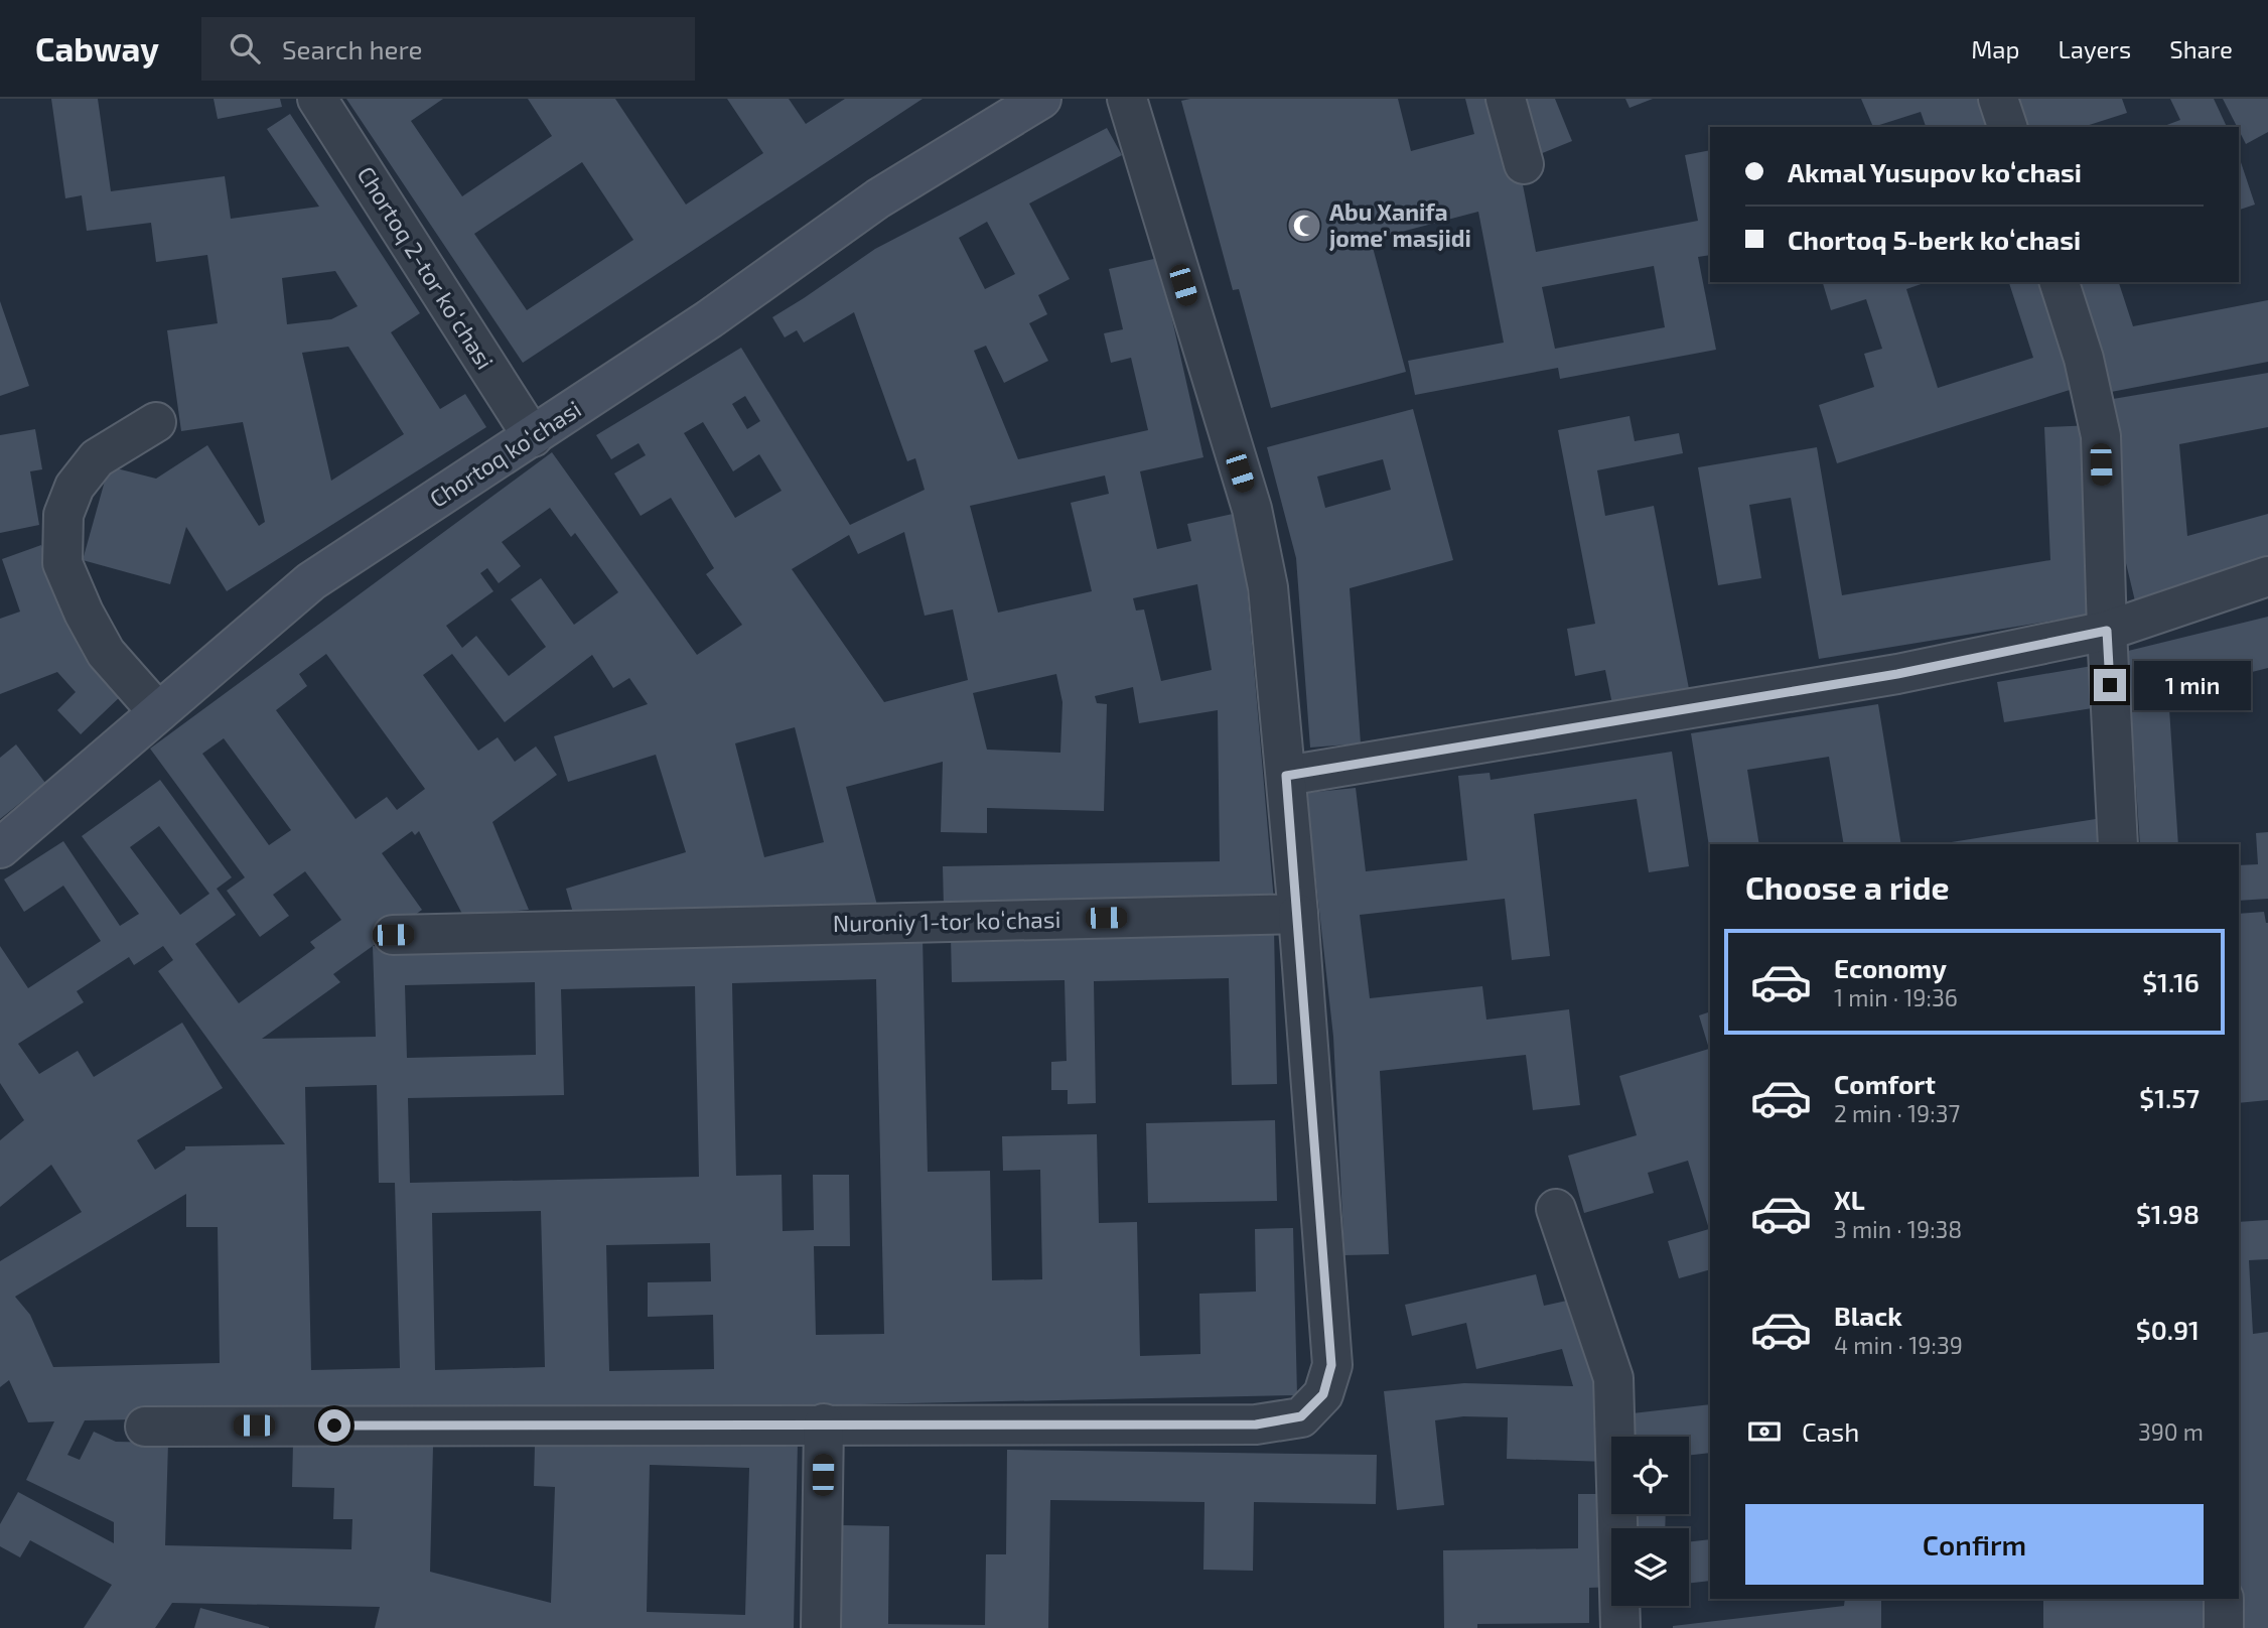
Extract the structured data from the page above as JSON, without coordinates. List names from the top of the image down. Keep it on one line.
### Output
{"streets":{"main road":["Chortoq koʻchasi"],"street":["Chortoq 2-tor koʻchasi","Nuroniy 1-tor koʻchasi"]},"crossings":[["Chortoq 2-tor koʻchasi","Chortoq koʻchasi"]],"places":{"mosque":["Abu Xanifa jome' masjidi"]},"page":{"header":"Cabway","search":"Search here","nav":["Map","Layers","Share"],"banner":["Akmal Yusupov koʻchasi","Chortoq 5-berk koʻchasi"],"bubble":"1 min","heading":"Choose a ride","list":[{"name":"Economy","note":"1 min · 19:36","value":"$1.16"},{"name":"Comfort","note":"2 min · 19:37","value":"$1.57"},{"name":"XL","note":"3 min · 19:38","value":"$1.98"},{"name":"Black","note":"4 min · 19:39","value":"$0.91"}],"pay":["Cash","390 m"],"buttons":"Confirm"}}
